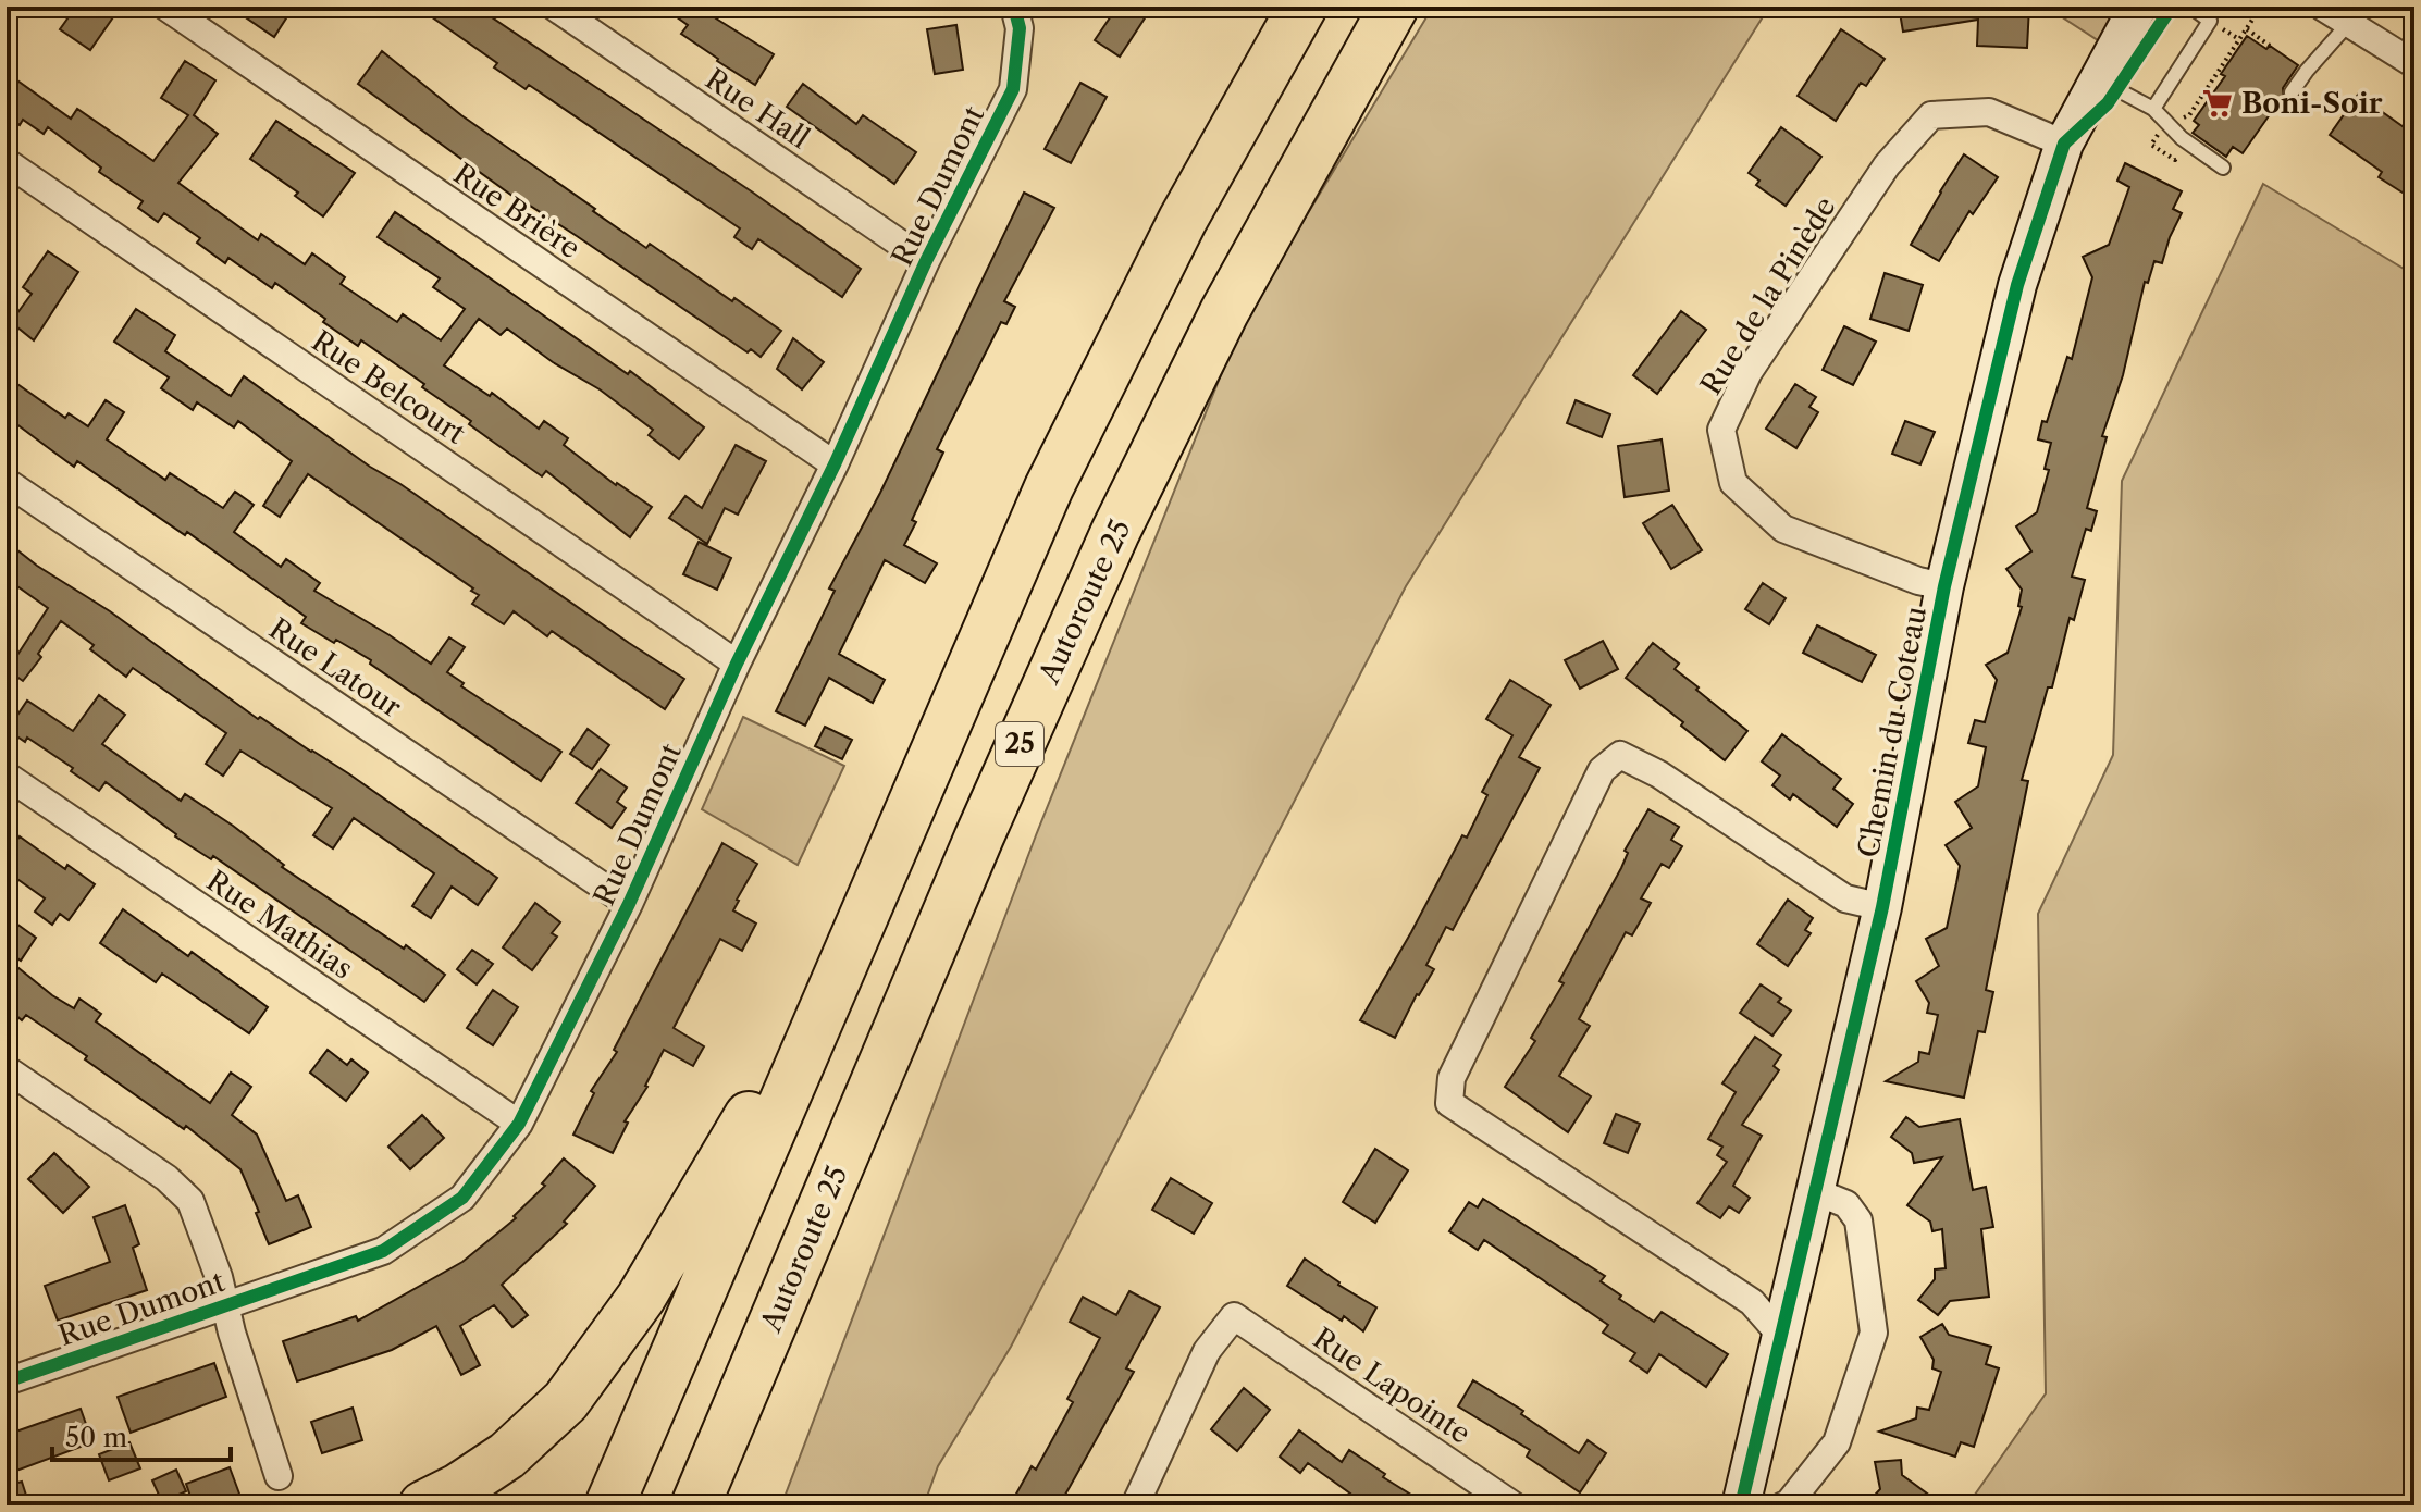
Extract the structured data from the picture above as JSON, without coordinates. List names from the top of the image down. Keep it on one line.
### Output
{"streets":{"highway":["Autoroute 25","25"],"street":["Rue Hall","Rue Dumont","Rue Brière","Rue de la Pinède","Rue Belcourt","Rue Latour","Chemin du Coteau","Rue Mathias","Rue Lapointe"]},"crossings":[["Rue Hall","Rue Dumont"],["Rue Dumont","Rue Brière"],["Rue Dumont","Rue Belcourt"],["Rue Dumont","Rue Latour"],["Rue Dumont","Rue Mathias"],["Rue de la Pinède","Chemin du Coteau"]],"places":{"supermarket":["Boni-Soir"]},"scale_bar":"50 m"}
